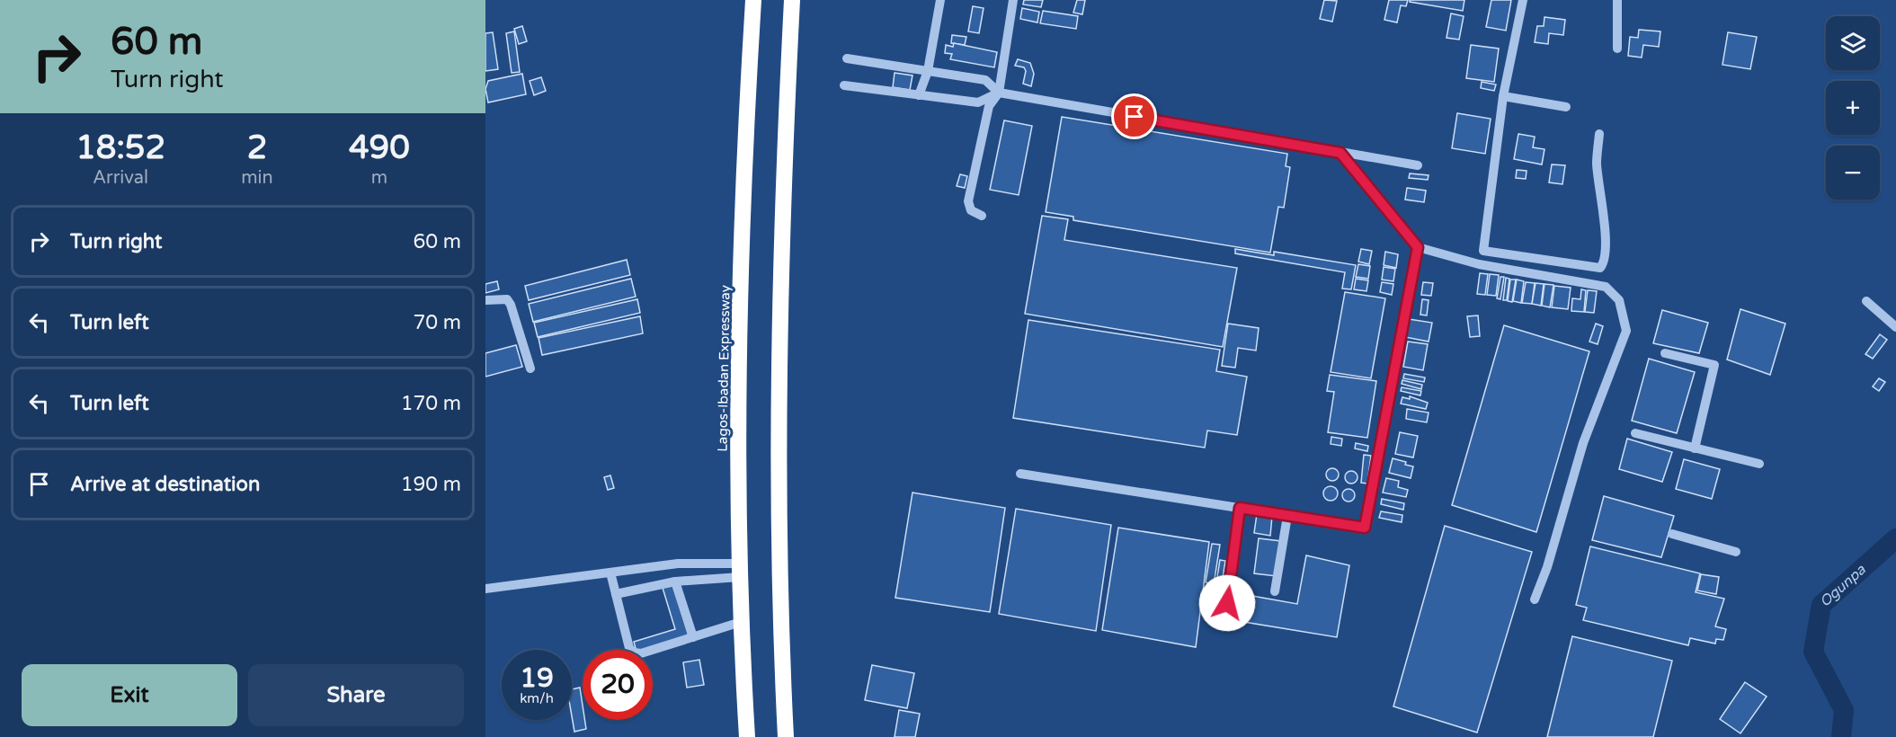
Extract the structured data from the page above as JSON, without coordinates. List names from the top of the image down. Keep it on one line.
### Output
{"streets":{"highway":["Lagos-Ibadan Expressway"]},"water":["Ogunpa"],"page":{"turn":["60 m","Turn right"],"map_buttons":["+","−"],"eta":["18:52","Arrival","2","min","490","m"],"list":[{"name":"Turn right","value":"60 m"},{"name":"Turn left","value":"70 m"},{"name":"Turn left","value":"170 m"},{"name":"Arrive at destination","value":"190 m"}],"speed":"19 km/h","limit":"20","buttons":["Exit","Share"]}}
